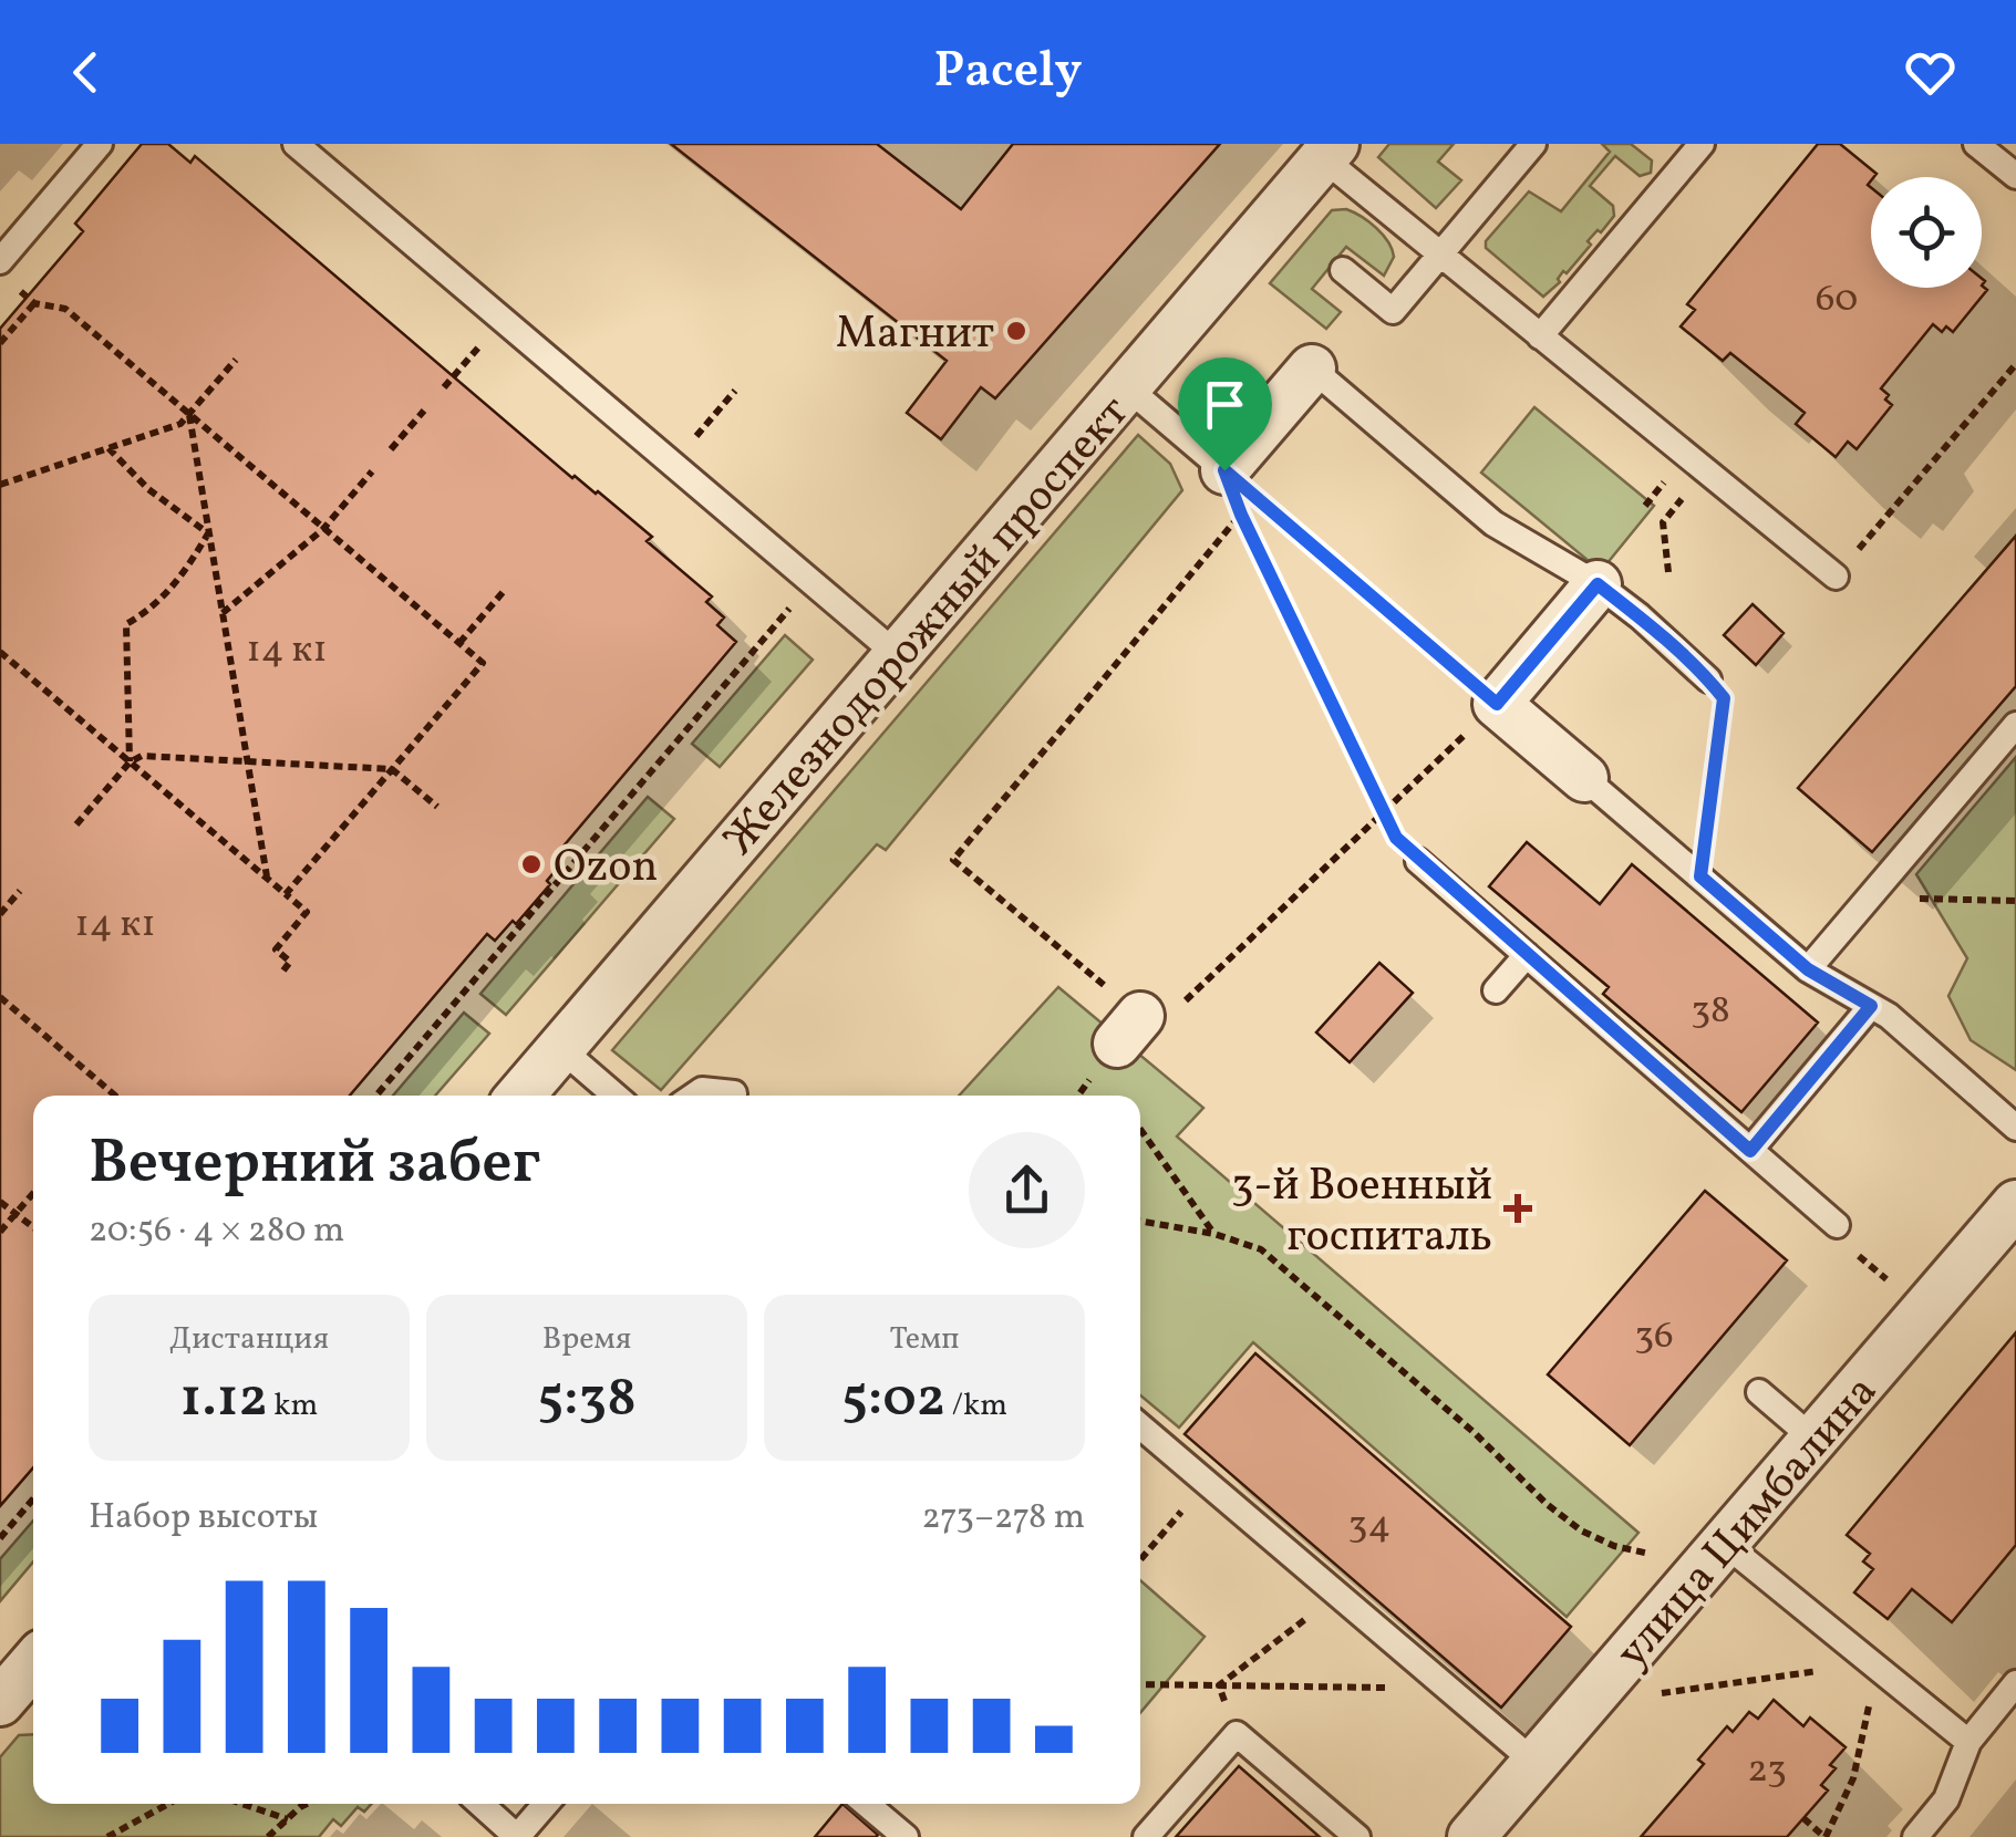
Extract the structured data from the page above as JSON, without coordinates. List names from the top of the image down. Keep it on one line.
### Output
{"streets":{"street":["Железнодорожный проспект","улица Цимбалина"]},"places":{"other":["Магнит","Ozon"],"health":["3-й Военный госпиталь"]},"house_numbers":["60","14 к1","14 к1","38","36","34","23"],"page":{"header":"Pacely","heading":["Вечерний забег","20:56 · 4 × 280 m"],"stats":[["Дистанция","1.12 km"],["Время","5:38"],["Темп","5:02 /km"]],"chart":["Набор высоты","273–278 m"]}}
